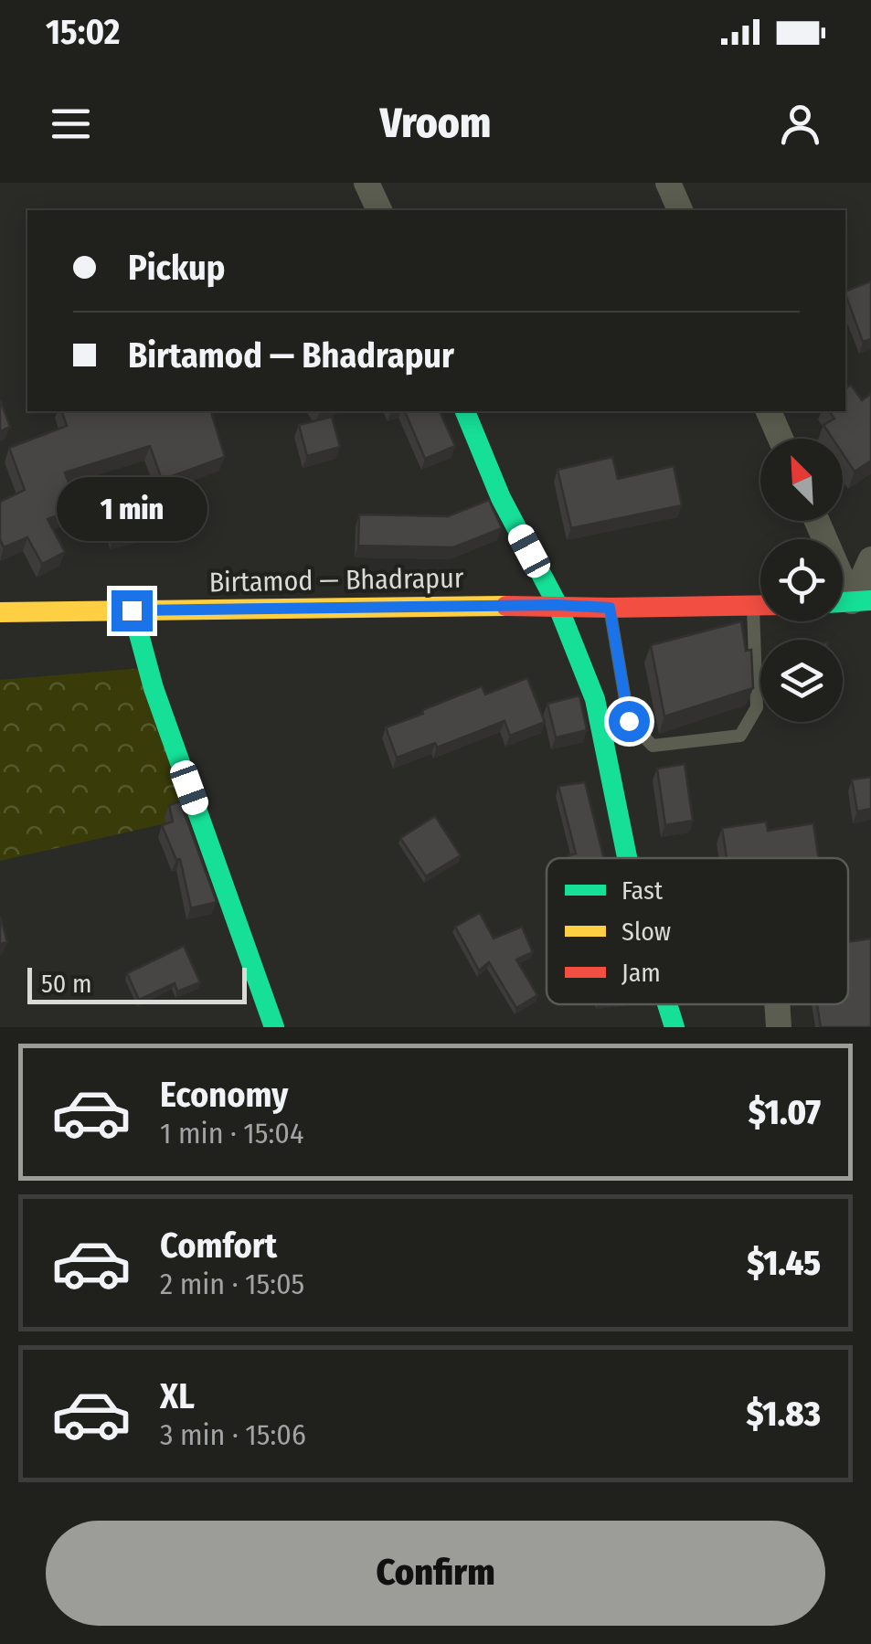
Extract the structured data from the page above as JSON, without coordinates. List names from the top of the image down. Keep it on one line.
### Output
{"streets":{"street":["Birtamod — Bhadrapur"]},"legend":["Fast","Slow","Jam"],"scale_bar":"50 m","north":"top left","page":{"status":"15:02","header":"Vroom","banner":["Pickup","Birtamod — Bhadrapur"],"bubble":"1 min","scale":"50 m","list":[{"name":"Economy","note":"1 min · 15:04","value":"$1.07"},{"name":"Comfort","note":"2 min · 15:05","value":"$1.45"},{"name":"XL","note":"3 min · 15:06","value":"$1.83"}],"buttons":"Confirm"}}
